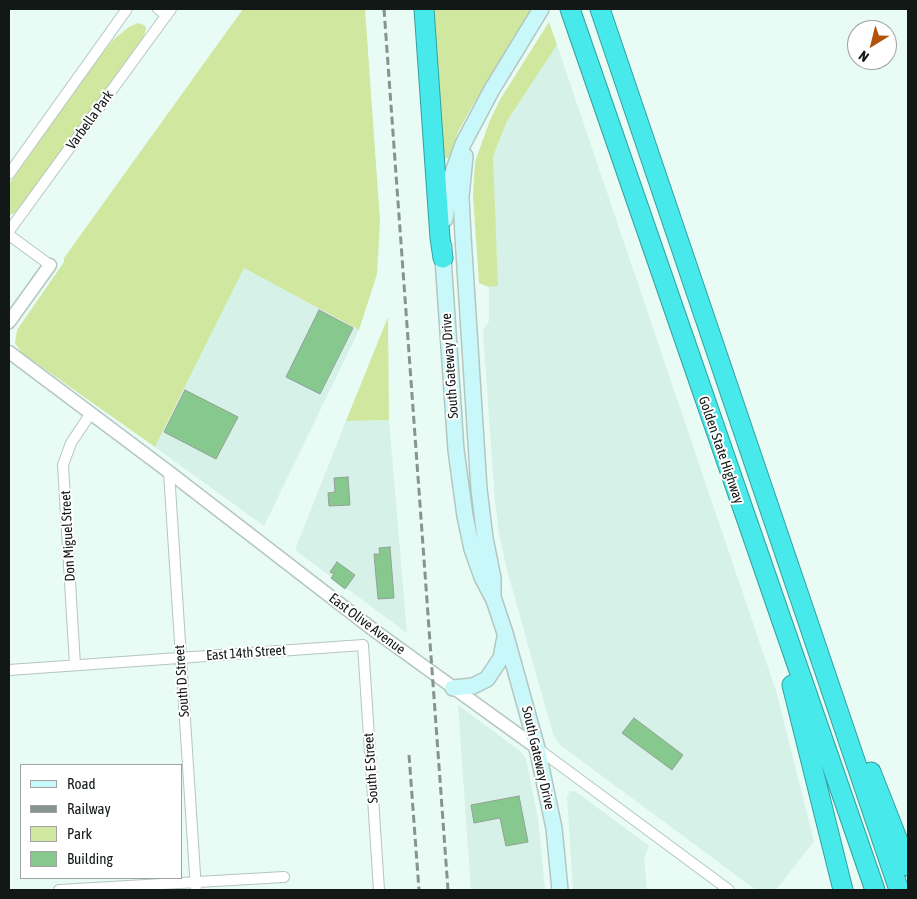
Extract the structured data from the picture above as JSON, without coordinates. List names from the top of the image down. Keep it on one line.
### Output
{"streets":{"highway":["Golden State Highway"],"main road":["South Gateway Drive"],"street":["Varbella Park","Don Miguel Street","East Olive Avenue","East 14th Street","South D Street","South E Street"]},"crossings":[["South Gateway Drive","East Olive Avenue"],["Don Miguel Street","East Olive Avenue"],["Don Miguel Street","East 14th Street"],["East Olive Avenue","South D Street"],["East 14th Street","South D Street"],["East 14th Street","South E Street"]],"legend":["Road","Railway","Park","Building"],"north":"bottom left"}
